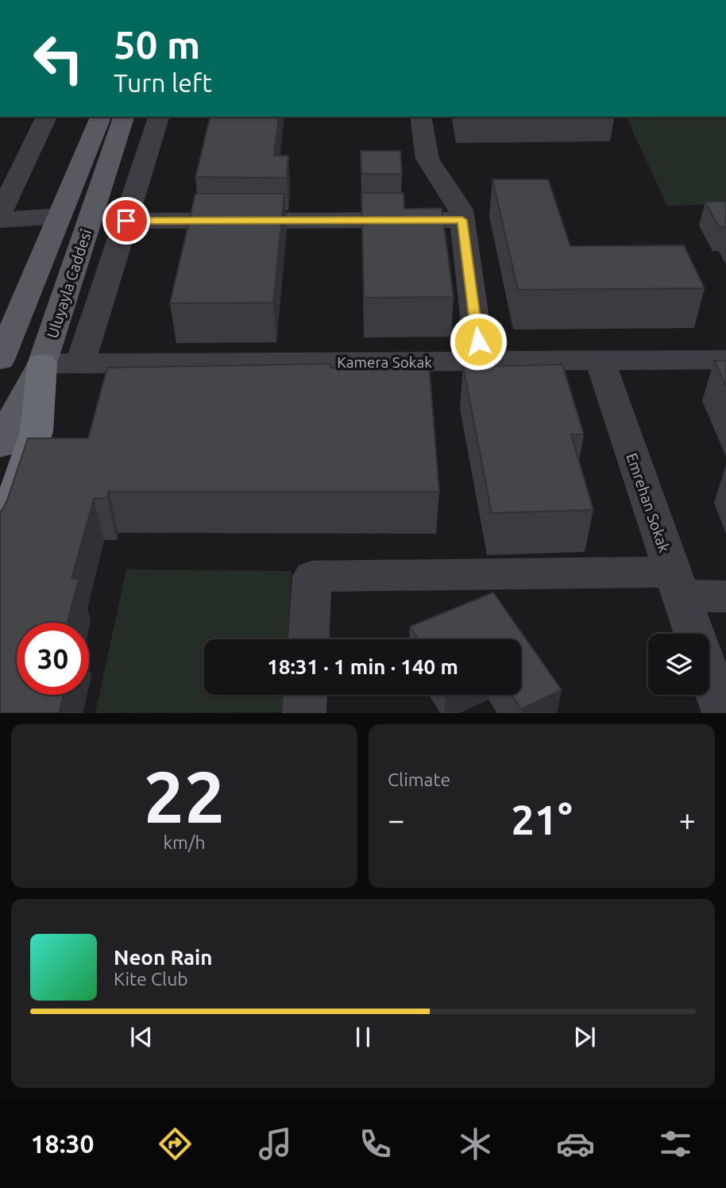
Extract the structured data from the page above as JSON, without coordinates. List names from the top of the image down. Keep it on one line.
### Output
{"streets":{"main road":["Uluyayla Caddesi"],"street":["Kamera Sokak","Emrehan Sokak"]},"crossings":[["Uluyayla Caddesi","Kamera Sokak"],["Kamera Sokak","Emrehan Sokak"]],"page":{"turn":["50 m","Turn left"],"limit":"30","trip":"18:31 · 1 min · 140 m","tile":[["22","km/h"],"Climate"],"heat":["−","21°","+"],"song":["Neon Rain","Kite Club"],"tabs":"18:30"}}
